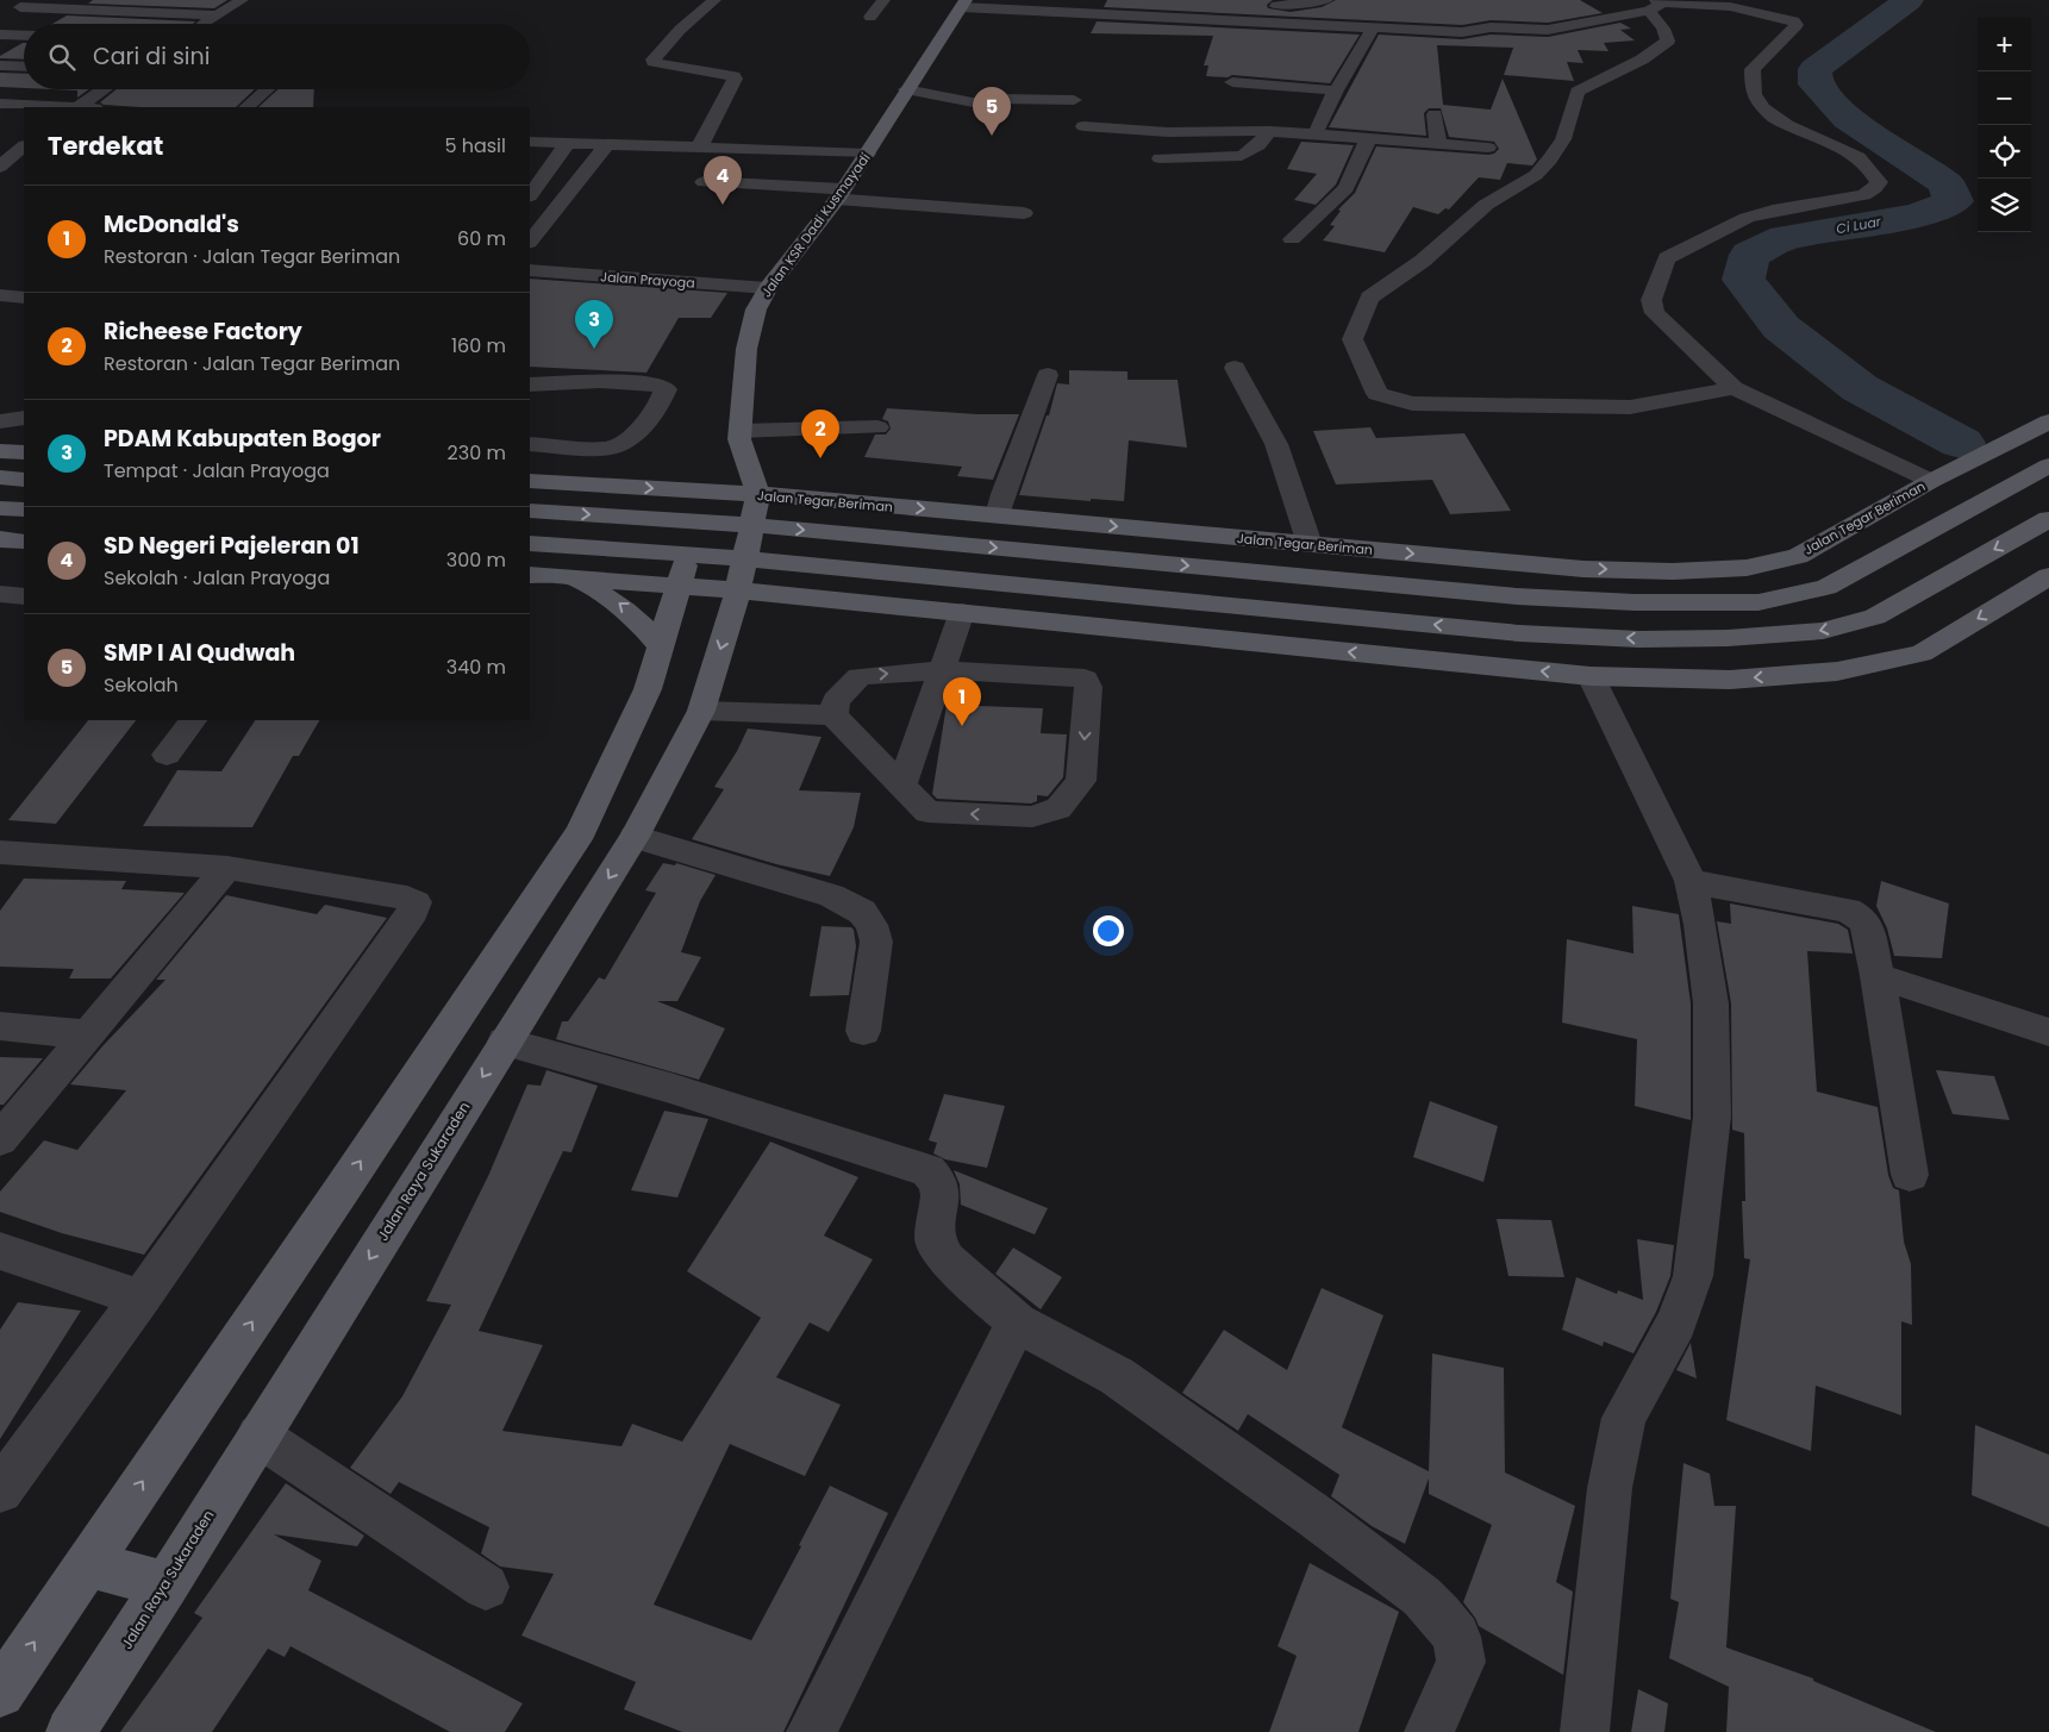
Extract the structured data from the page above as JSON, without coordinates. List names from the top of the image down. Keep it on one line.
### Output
{"streets":{"main road":["Jalan KSR Dadi Kusmayadi","Jalan Tegar Beriman","Jalan Raya Sukaraden"],"street":["Jalan Prayoga"]},"crossings":[["Jalan KSR Dadi Kusmayadi","Jalan Prayoga"],["Jalan KSR Dadi Kusmayadi","Jalan Tegar Beriman"]],"water":["Ci Luar"],"page":{"map_buttons":["+","−"],"search":"Cari di sini","pins":["5","4","3","2","1"],"heading":["Terdekat","5 hasil"],"list":[{"mark":"1","name":"McDonald's","note":"Restoran · Jalan Tegar Beriman","value":"60 m"},{"mark":"2","name":"Richeese Factory","note":"Restoran · Jalan Tegar Beriman","value":"160 m"},{"mark":"3","name":"PDAM Kabupaten Bogor","note":"Tempat · Jalan Prayoga","value":"230 m"},{"mark":"4","name":"SD Negeri Pajeleran 01","note":"Sekolah · Jalan Prayoga","value":"300 m"},{"mark":"5","name":"SMP I Al Qudwah","note":"Sekolah","value":"340 m"}]}}
